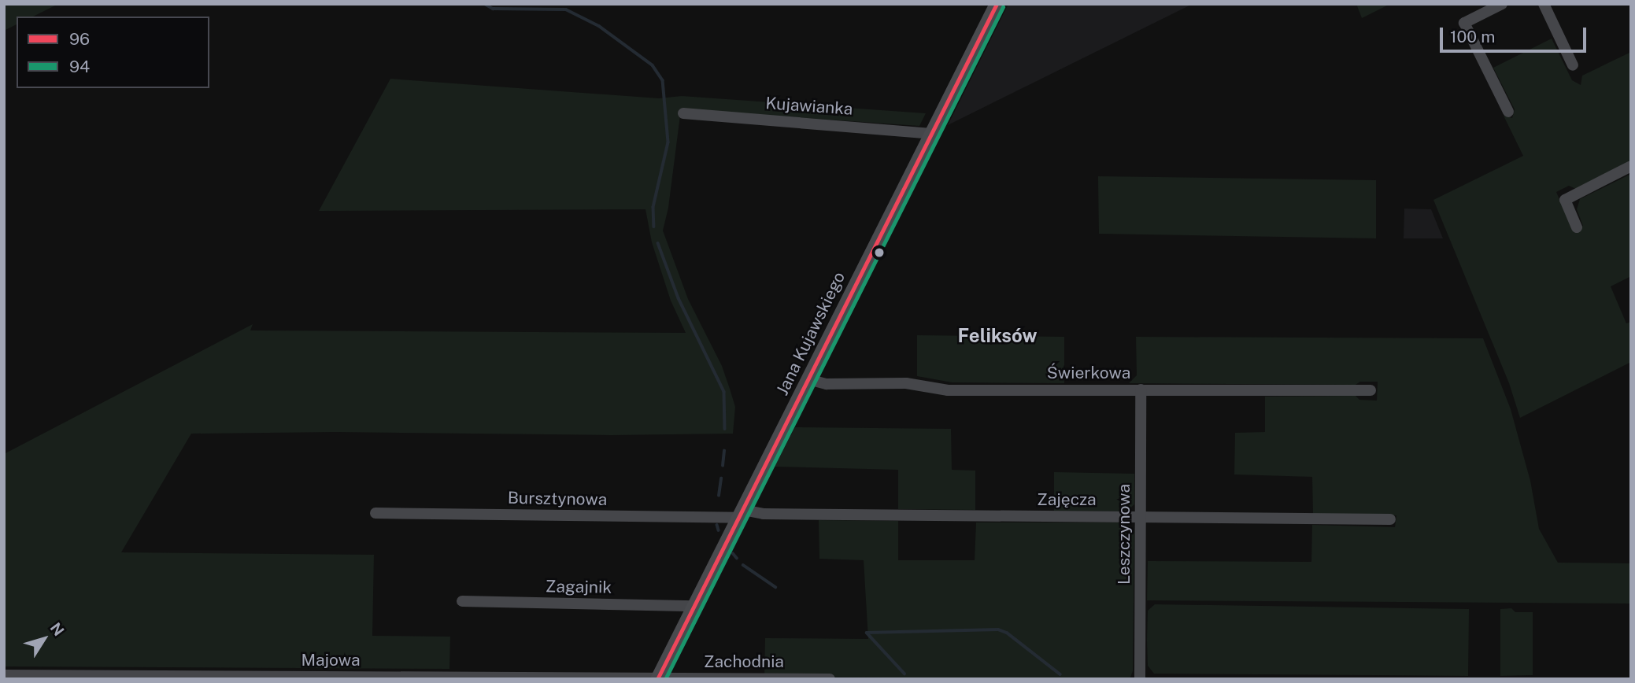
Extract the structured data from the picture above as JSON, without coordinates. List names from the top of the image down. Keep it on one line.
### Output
{"streets":{"main road":["Jana Kujawskiego"],"street":["Kujawianka","Świerkowa","Bursztynowa","Zajęcza","Leszczynowa","Zagajnik","Majowa","Zachodnia"]},"crossings":[["Kujawianka","Jana Kujawskiego"],["Jana Kujawskiego","Świerkowa"],["Jana Kujawskiego","Bursztynowa"],["Jana Kujawskiego","Zajęcza"],["Jana Kujawskiego","Zagajnik"],["Jana Kujawskiego","Majowa"],["Jana Kujawskiego","Zachodnia"],["Świerkowa","Leszczynowa"],["Bursztynowa","Zajęcza"],["Zajęcza","Leszczynowa"],["Majowa","Zachodnia"]],"districts":["Feliksów"],"lines":["transit line 96","transit line 94"],"legend":["96","94"],"scale_bar":"100 m","north":"top right"}
